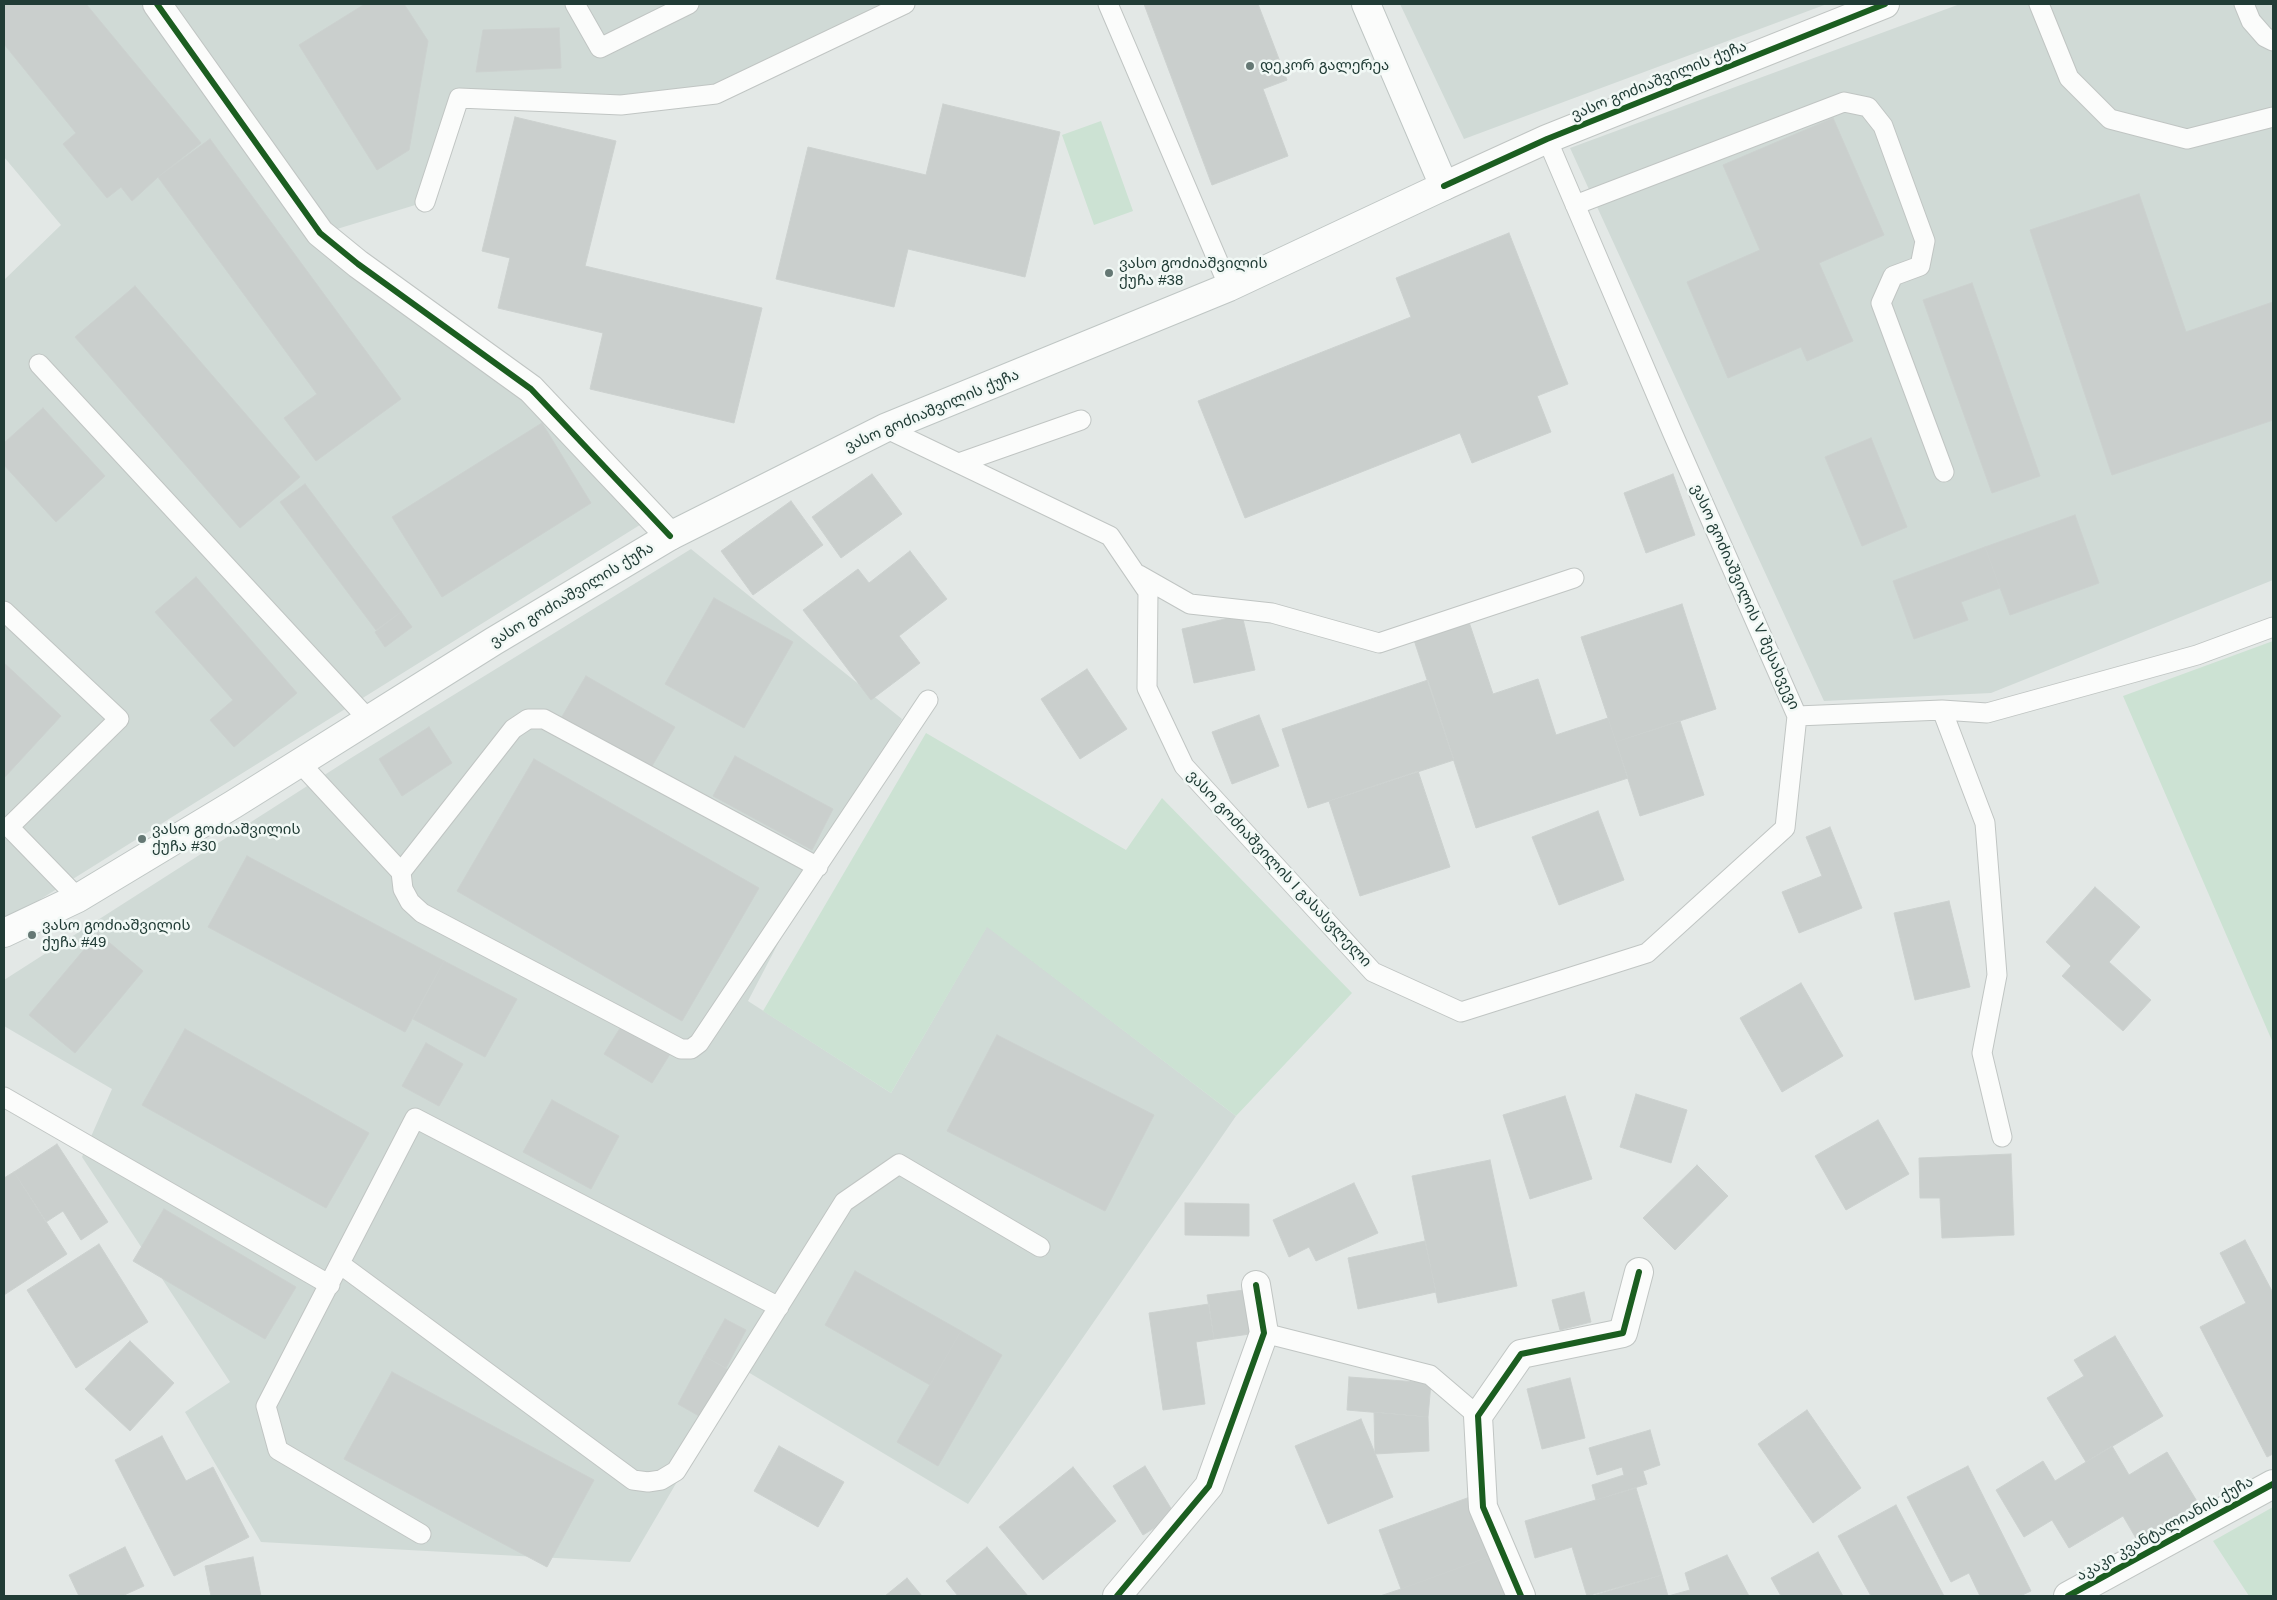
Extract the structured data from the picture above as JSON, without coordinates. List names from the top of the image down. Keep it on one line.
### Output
{"streets":{"street":["ვასო გოძიაშვილის ქუჩა","აკაკი კვანტალიანის ქუჩა"],"lane":["ვასო გოძიაშვილის V შესახვევი","ვასო გოძიაშვილის I გასასვლელი"]},"crossings":[["ვასო გოძიაშვილის ქუჩა","ვასო გოძიაშვილის V შესახვევი"],["ვასო გოძიაშვილის ქუჩა","ვასო გოძიაშვილის I გასასვლელი"],["ვასო გოძიაშვილის V შესახვევი","ვასო გოძიაშვილის I გასასვლელი"]],"places":["დეკორ გალერეა","ვასო გოძიაშვილის ქუჩა #38","ვასო გოძიაშვილის ქუჩა #30","ვასო გოძიაშვილის ქუჩა #49"]}
